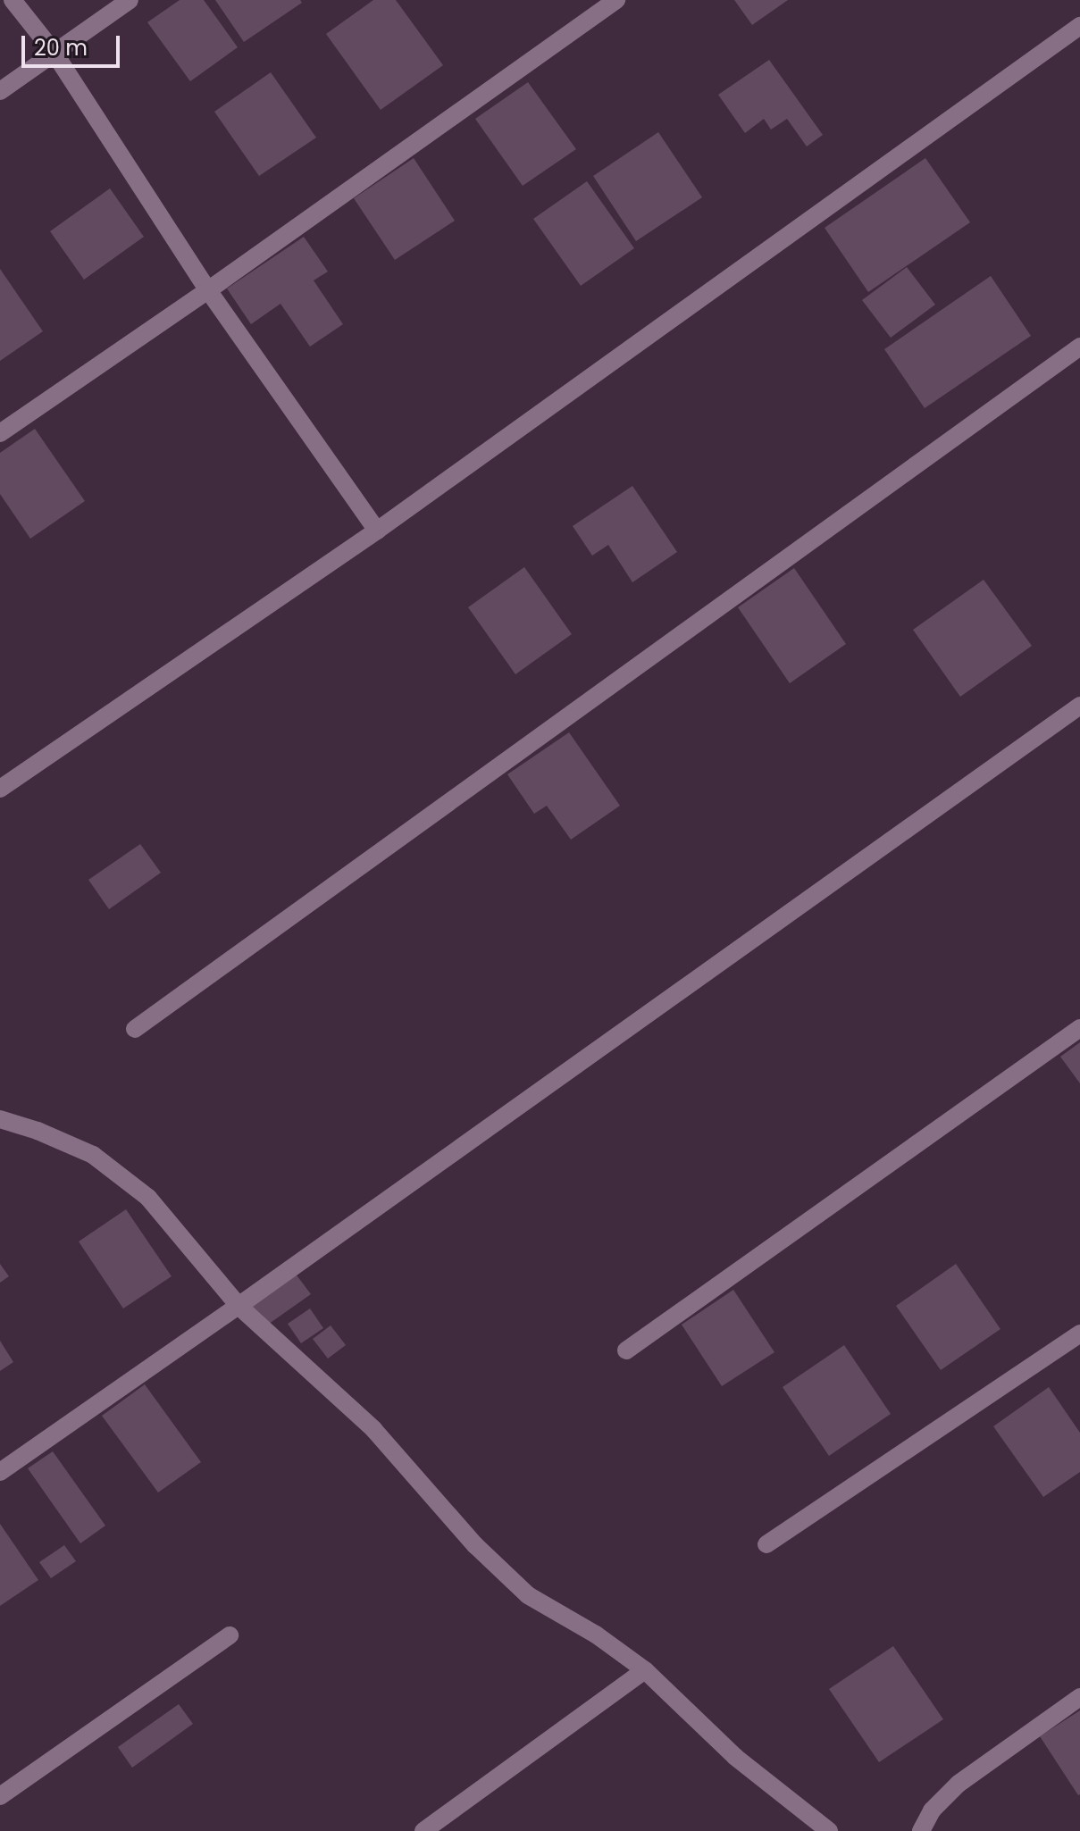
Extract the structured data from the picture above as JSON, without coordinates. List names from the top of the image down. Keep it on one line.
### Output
{"scale_bar":"20 m"}
